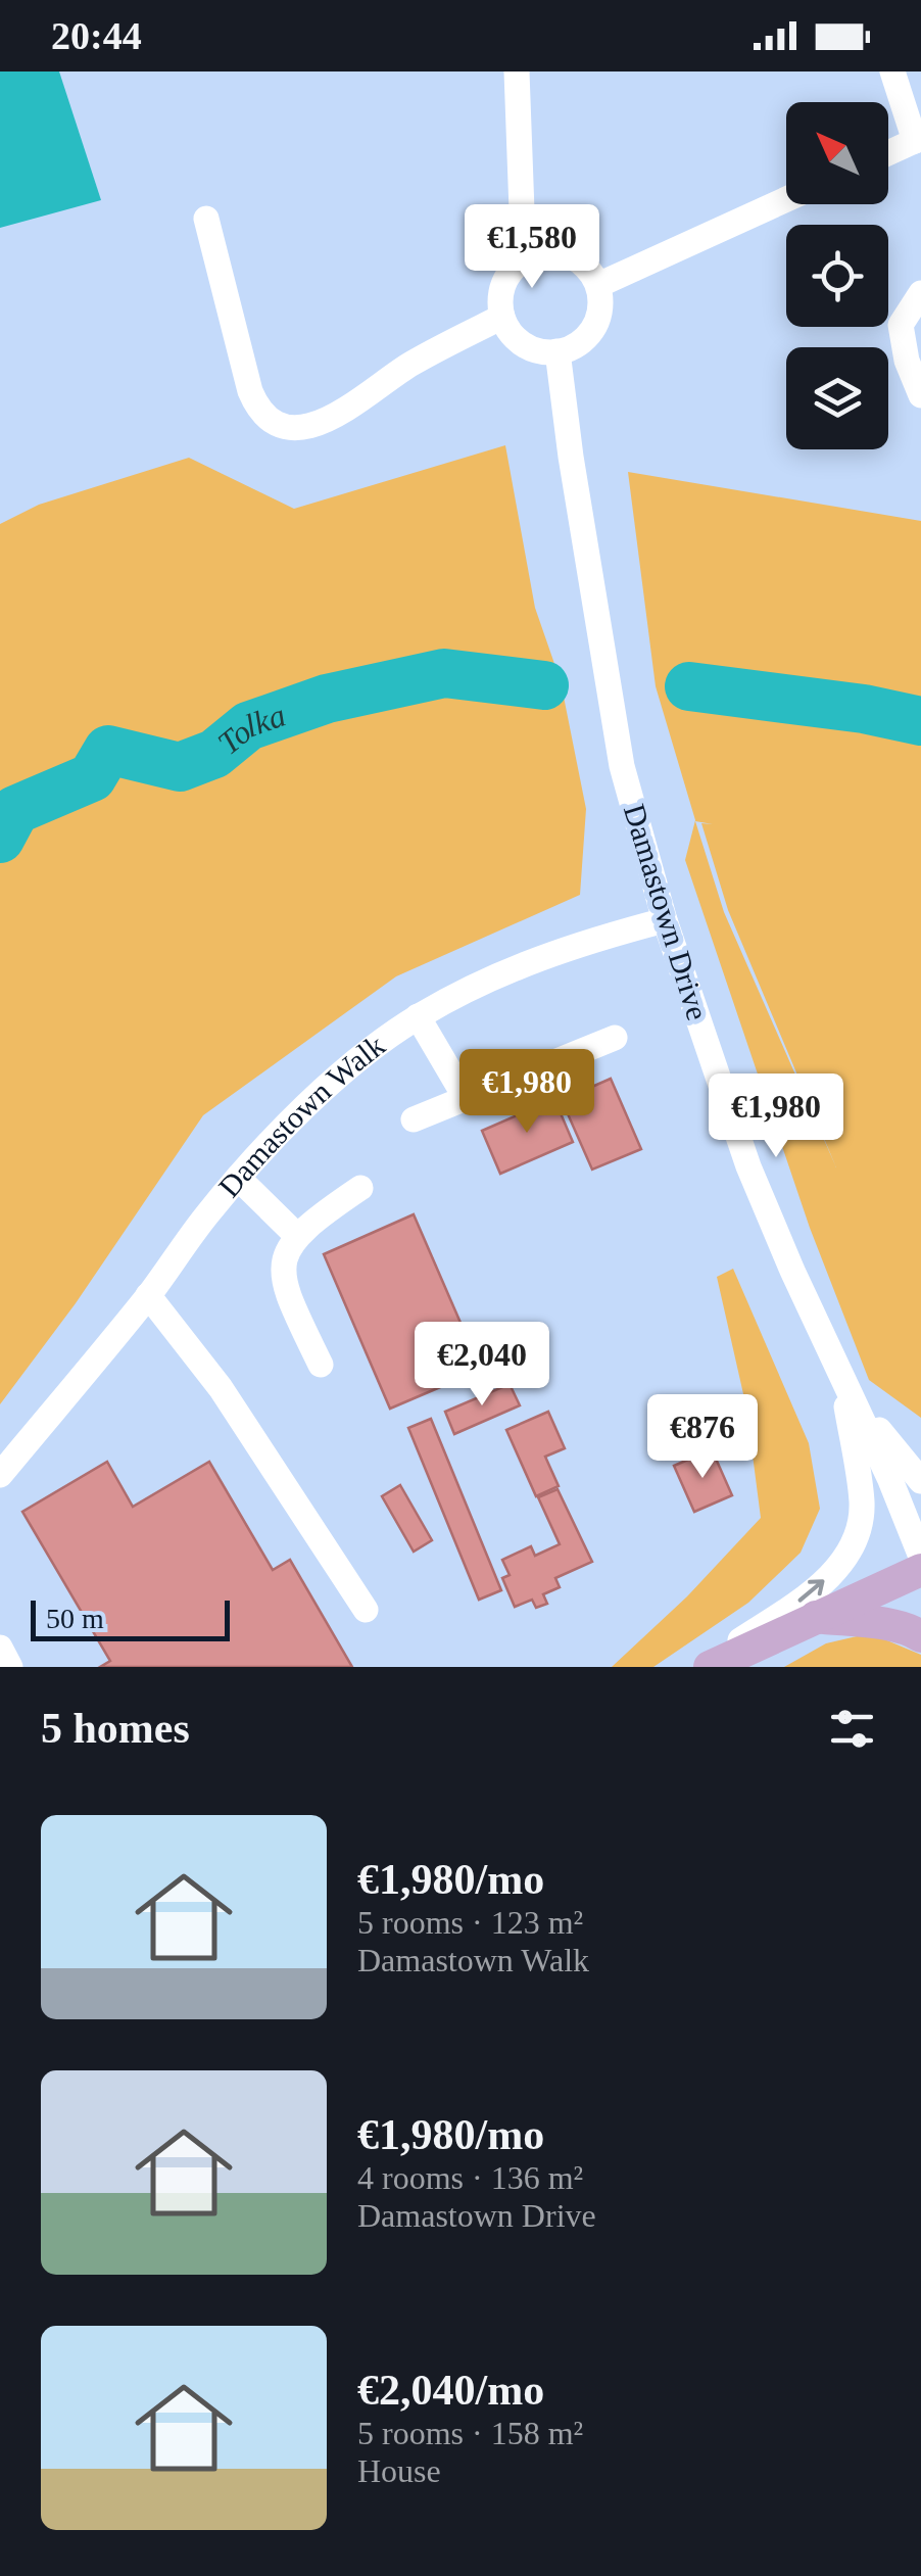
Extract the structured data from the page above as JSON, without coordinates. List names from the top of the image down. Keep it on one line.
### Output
{"streets":{"street":["Damastown Drive","Damastown Walk"]},"crossings":[["Damastown Drive","Damastown Walk"]],"water":["Tolka"],"scale_bar":"50 m","north":"top left","page":{"status":"20:44","price":["€1,580","€1,980","€1,980","€2,040","€876"],"scale":"50 m","heading":"5 homes","list":[{"name":"€1,980/mo","note":"5 rooms · 123 m² · Damastown Walk"},{"name":"€1,980/mo","note":"4 rooms · 136 m² · Damastown Drive"},{"name":"€2,040/mo","note":"5 rooms · 158 m² · House"}]}}
